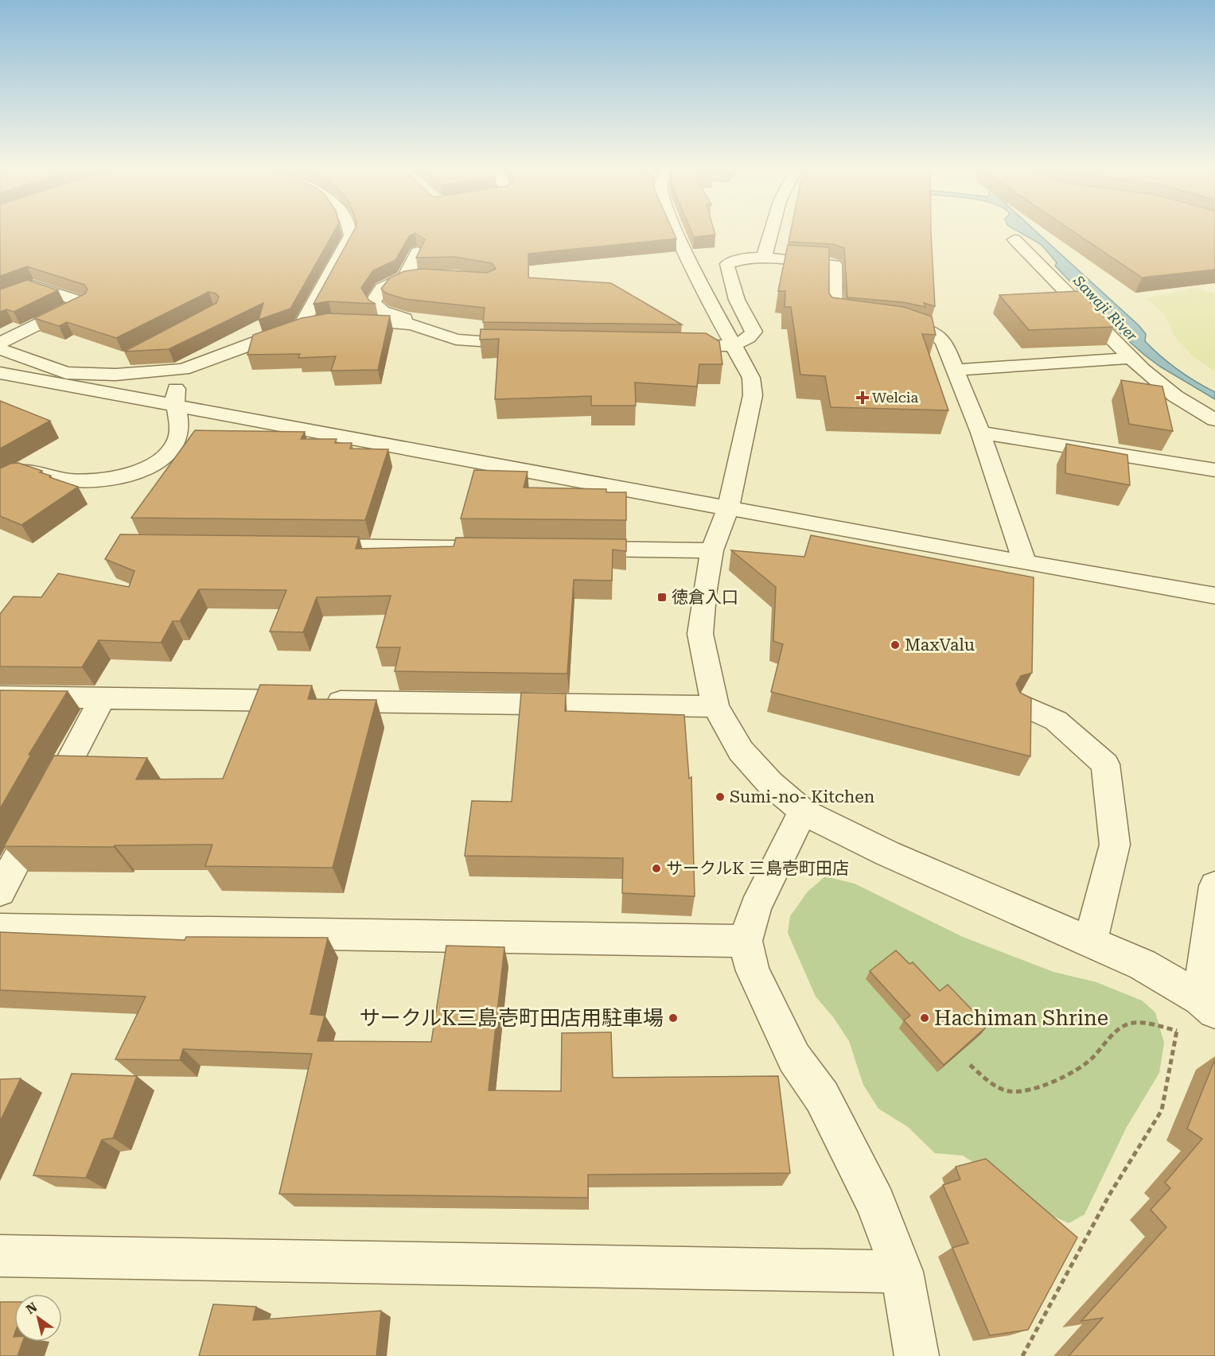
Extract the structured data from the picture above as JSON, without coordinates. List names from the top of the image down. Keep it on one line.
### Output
{"water":["Sawaji River"],"places":{"health":["Welcia"],"transit":["徳倉入口"],"other":["MaxValu","Sumi-no- Kitchen","サークルK 三島壱町田店","サークルK三島壱町田店用駐車場","Hachiman Shrine"]},"north":"top left"}
